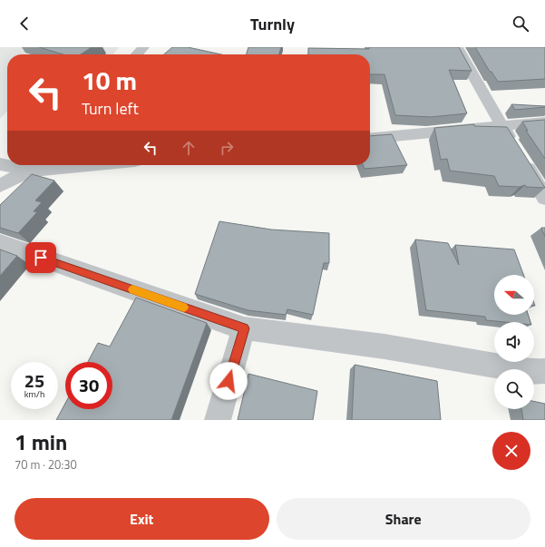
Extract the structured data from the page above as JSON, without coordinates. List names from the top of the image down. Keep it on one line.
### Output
{"north":"left","page":{"header":"Turnly","turn":["10 m","Turn left"],"speed":"25 km/h","limit":"30","heading":["1 min","70 m · 20:30"],"buttons":["Exit","Share"]}}
